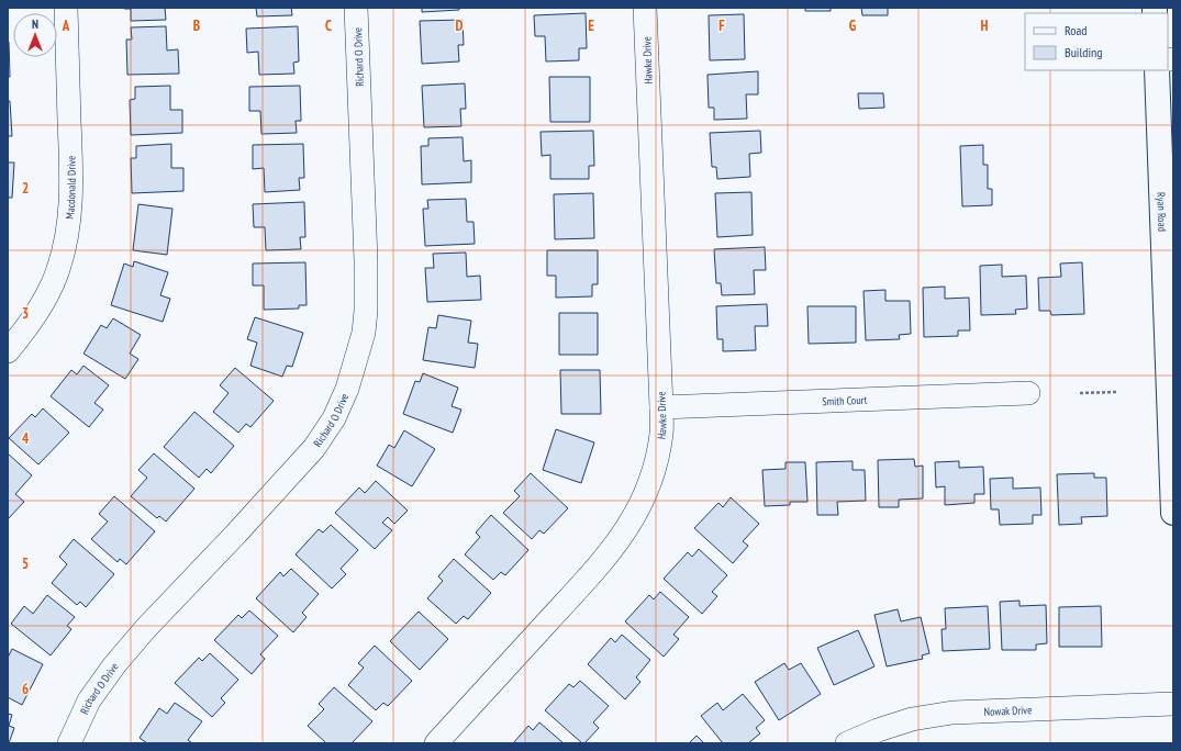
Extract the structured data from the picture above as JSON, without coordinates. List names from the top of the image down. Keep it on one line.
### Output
{"streets":{"main road":["Ryan Road"],"street":["Richard O Drive","Hawke Drive","Macdonald Drive","Smith Court","Nowak Drive"]},"crossings":[["Hawke Drive","Smith Court"]],"legend":["Road","Building"],"north":"top","grid":{"columns":["A","B","C","D","E","F","G","H"],"rows":["2","3","4","5","6"]}}
